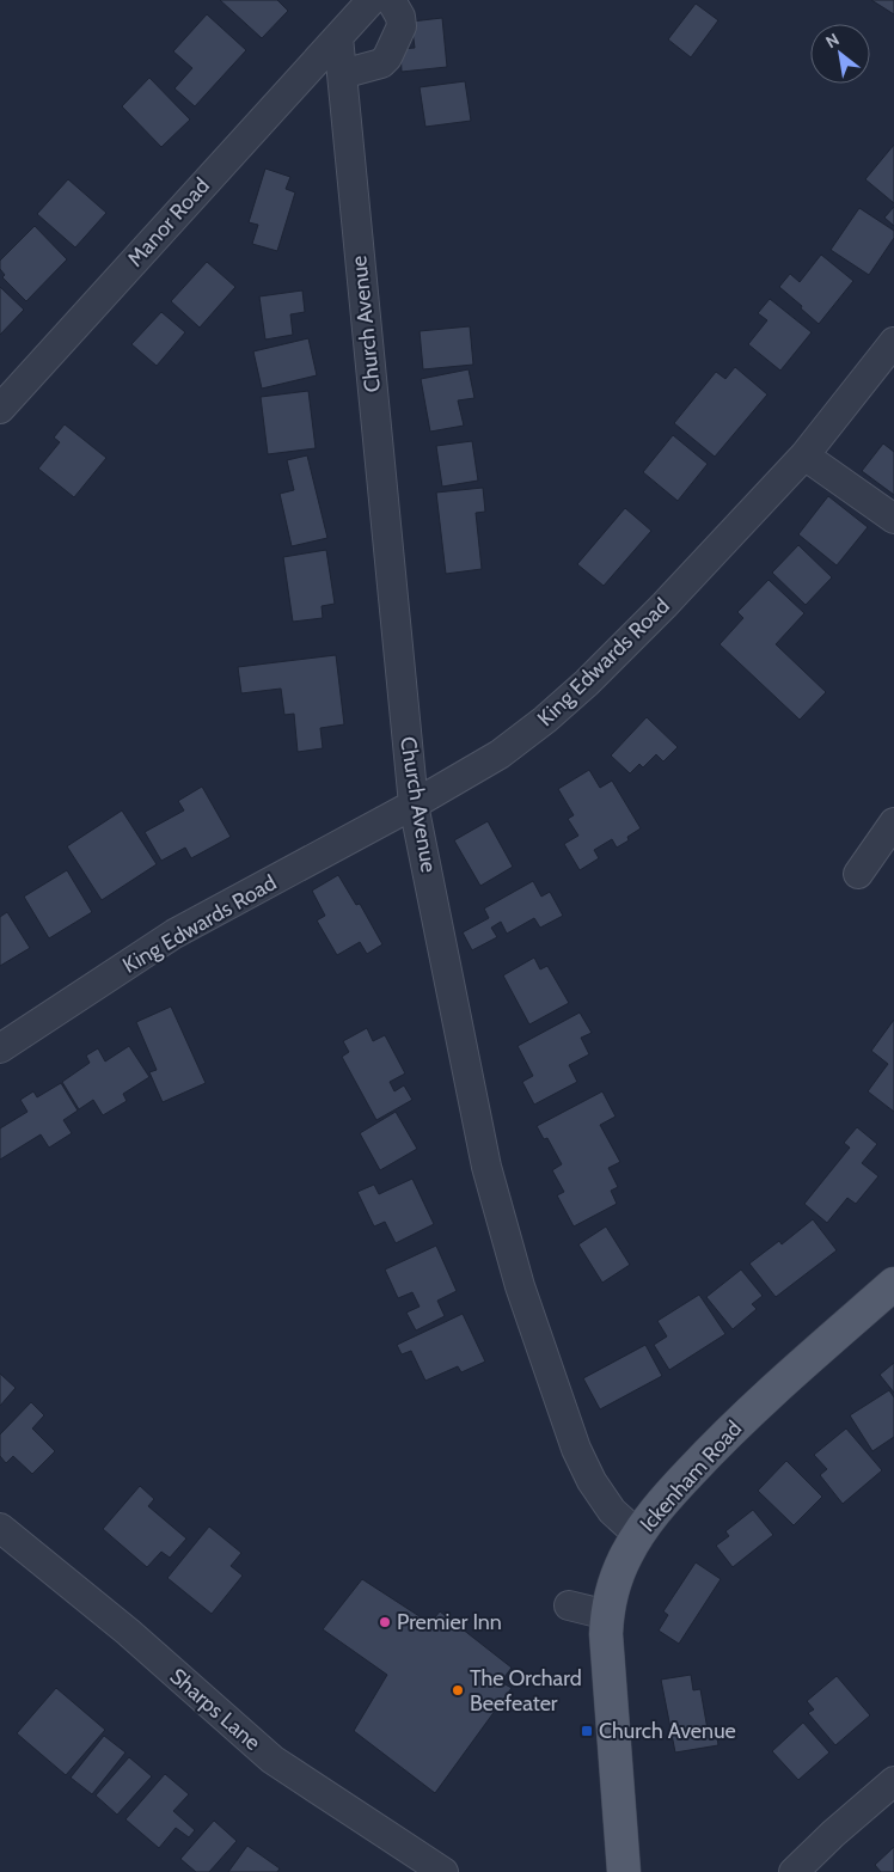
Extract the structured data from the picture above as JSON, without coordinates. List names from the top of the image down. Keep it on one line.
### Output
{"streets":{"main road":["Ickenham Road"],"street":["Manor Road","Church Avenue","King Edwards Road","Sharps Lane"]},"crossings":[["Manor Road","Church Avenue"],["Church Avenue","King Edwards Road"],["Church Avenue","Ickenham Road"]],"places":{"other":["Premier Inn","The Orchard Beefeater"],"transit":["Church Avenue"]},"north":"top left"}
